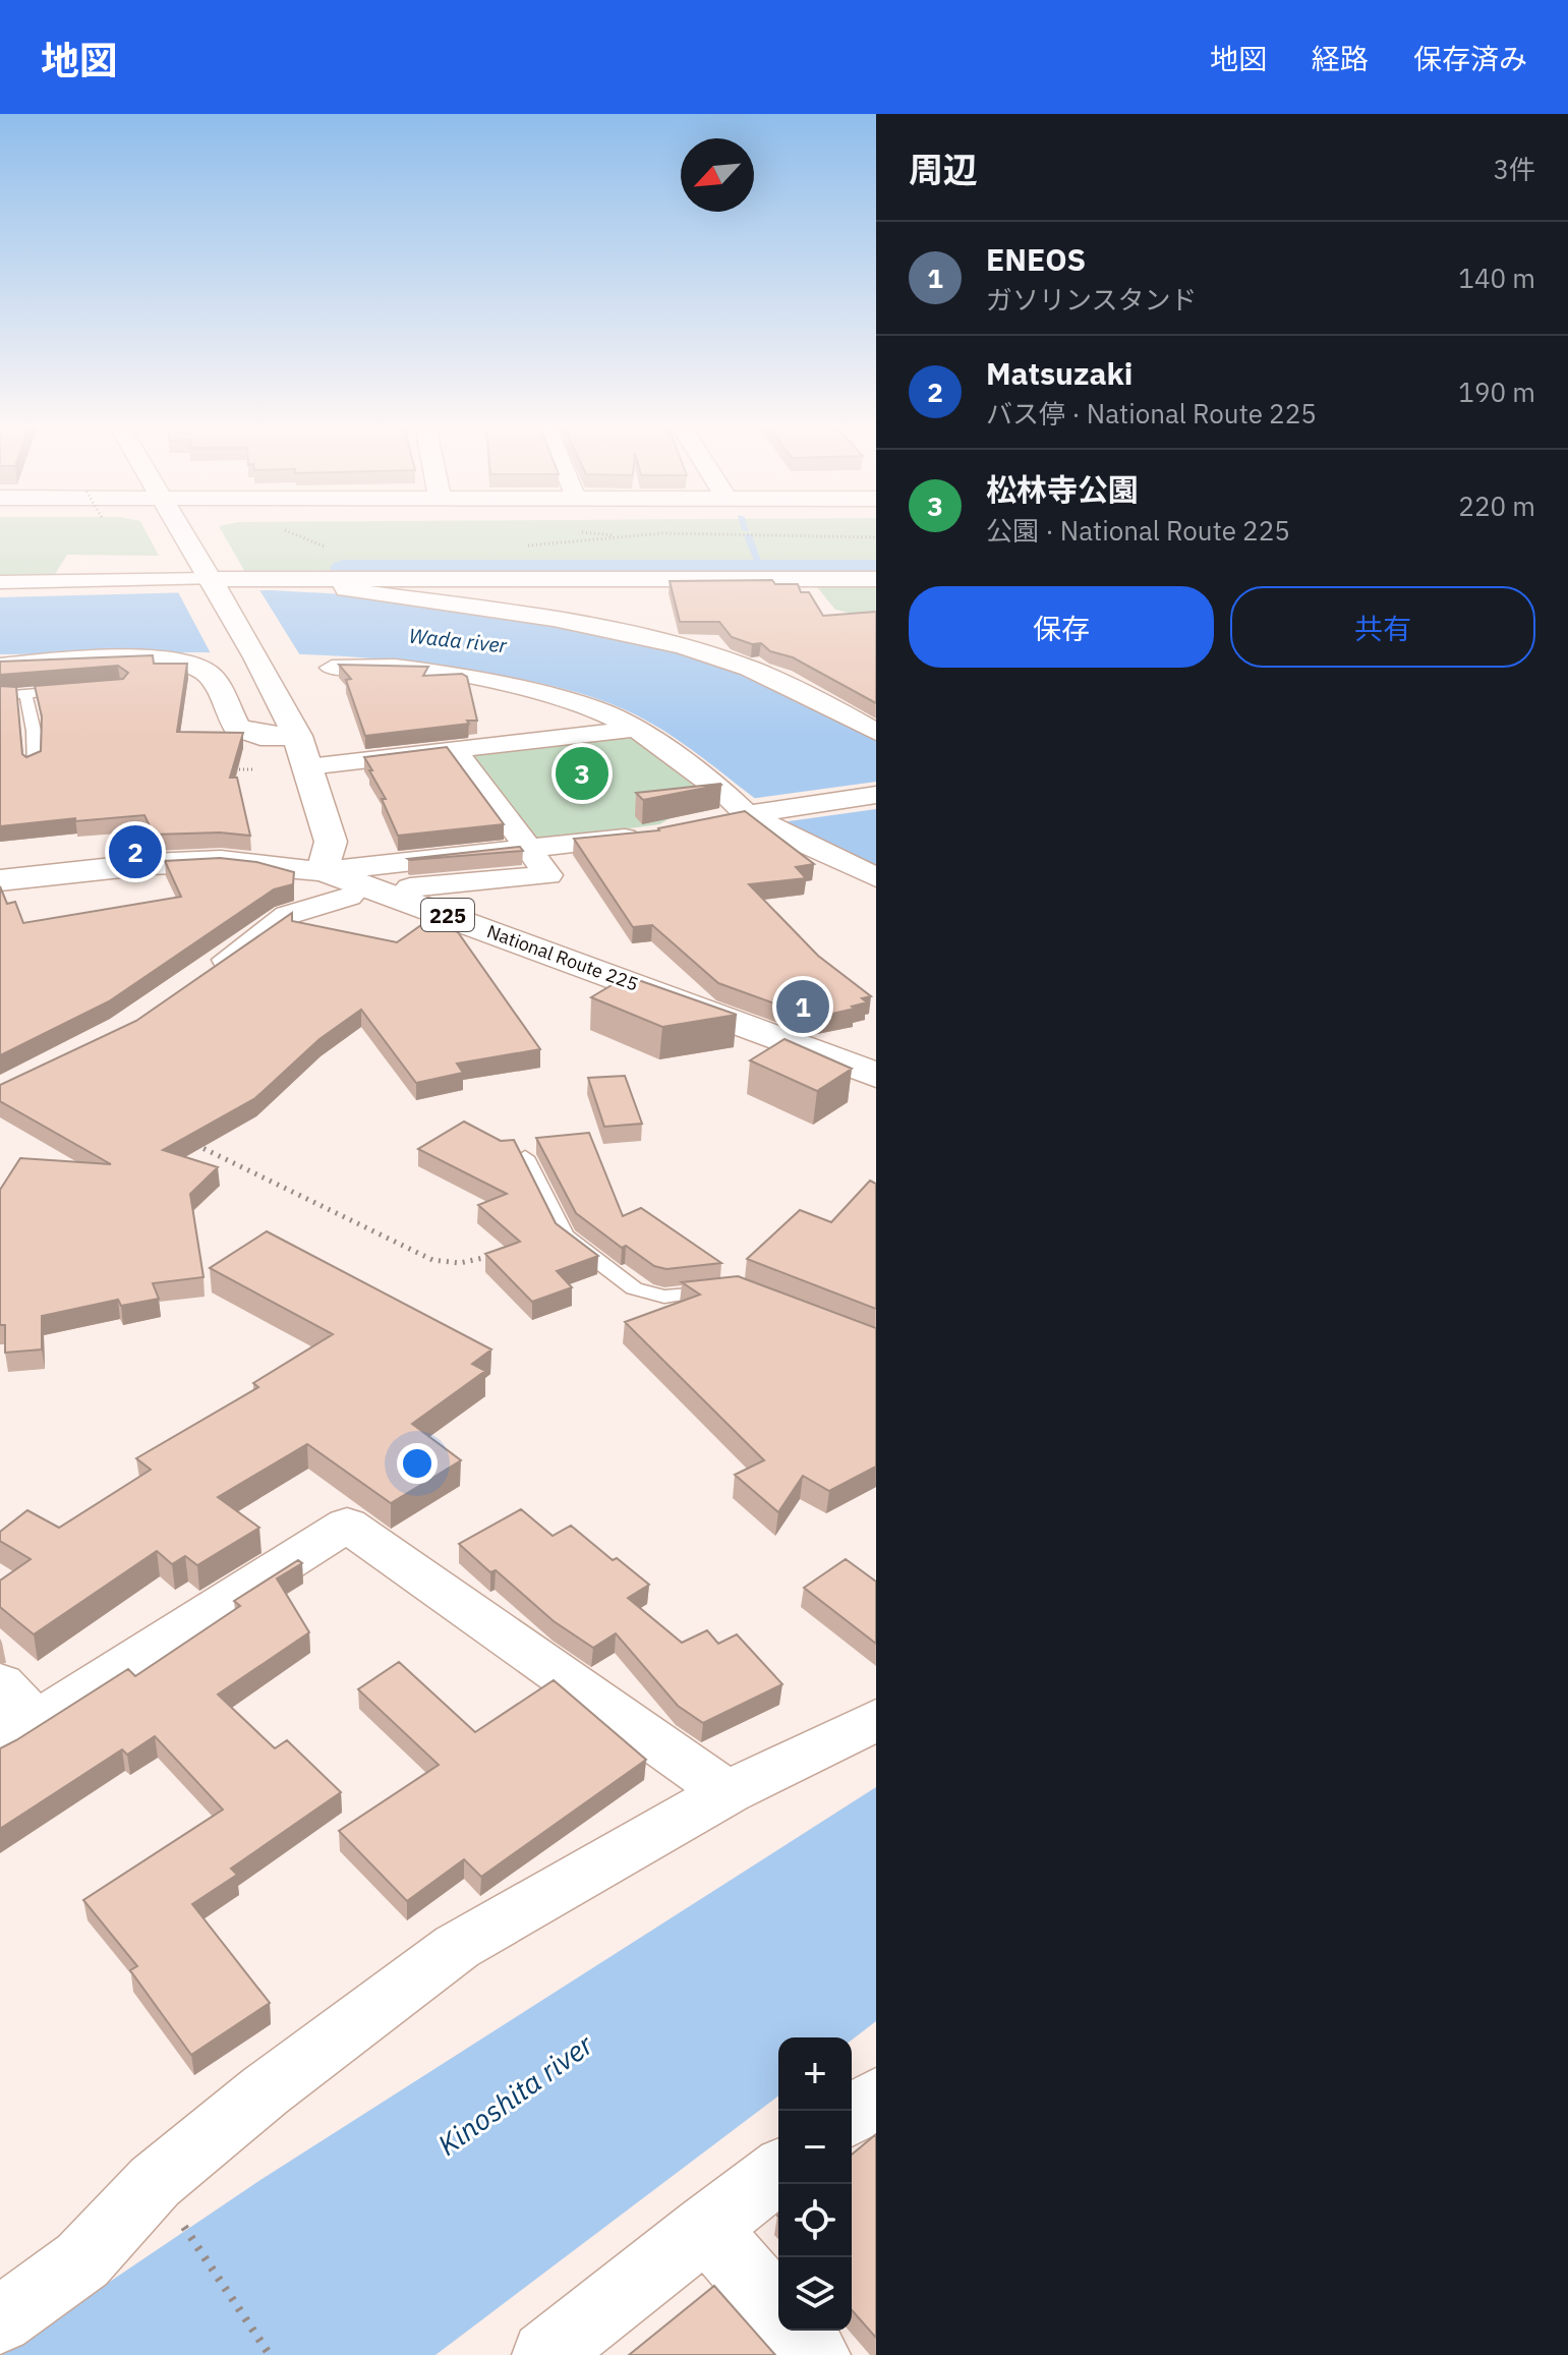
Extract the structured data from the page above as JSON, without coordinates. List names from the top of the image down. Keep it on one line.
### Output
{"streets":{"main road":["225","National Route 225"]},"water":["Wada river","Kinoshita river"],"north":"bottom left","page":{"header":"地図","nav":["地図","経路","保存済み"],"heading":["周辺","3件"],"list":[{"mark":"1","name":"ENEOS","note":"ガソリンスタンド","value":"140 m"},{"mark":"2","name":"Matsuzaki","note":"バス停 · National Route 225","value":"190 m"},{"mark":"3","name":"松林寺公園","note":"公園 · National Route 225","value":"220 m"}],"buttons":["保存","共有"],"pins":["3","2","1"],"map_buttons":["+","−"]}}
